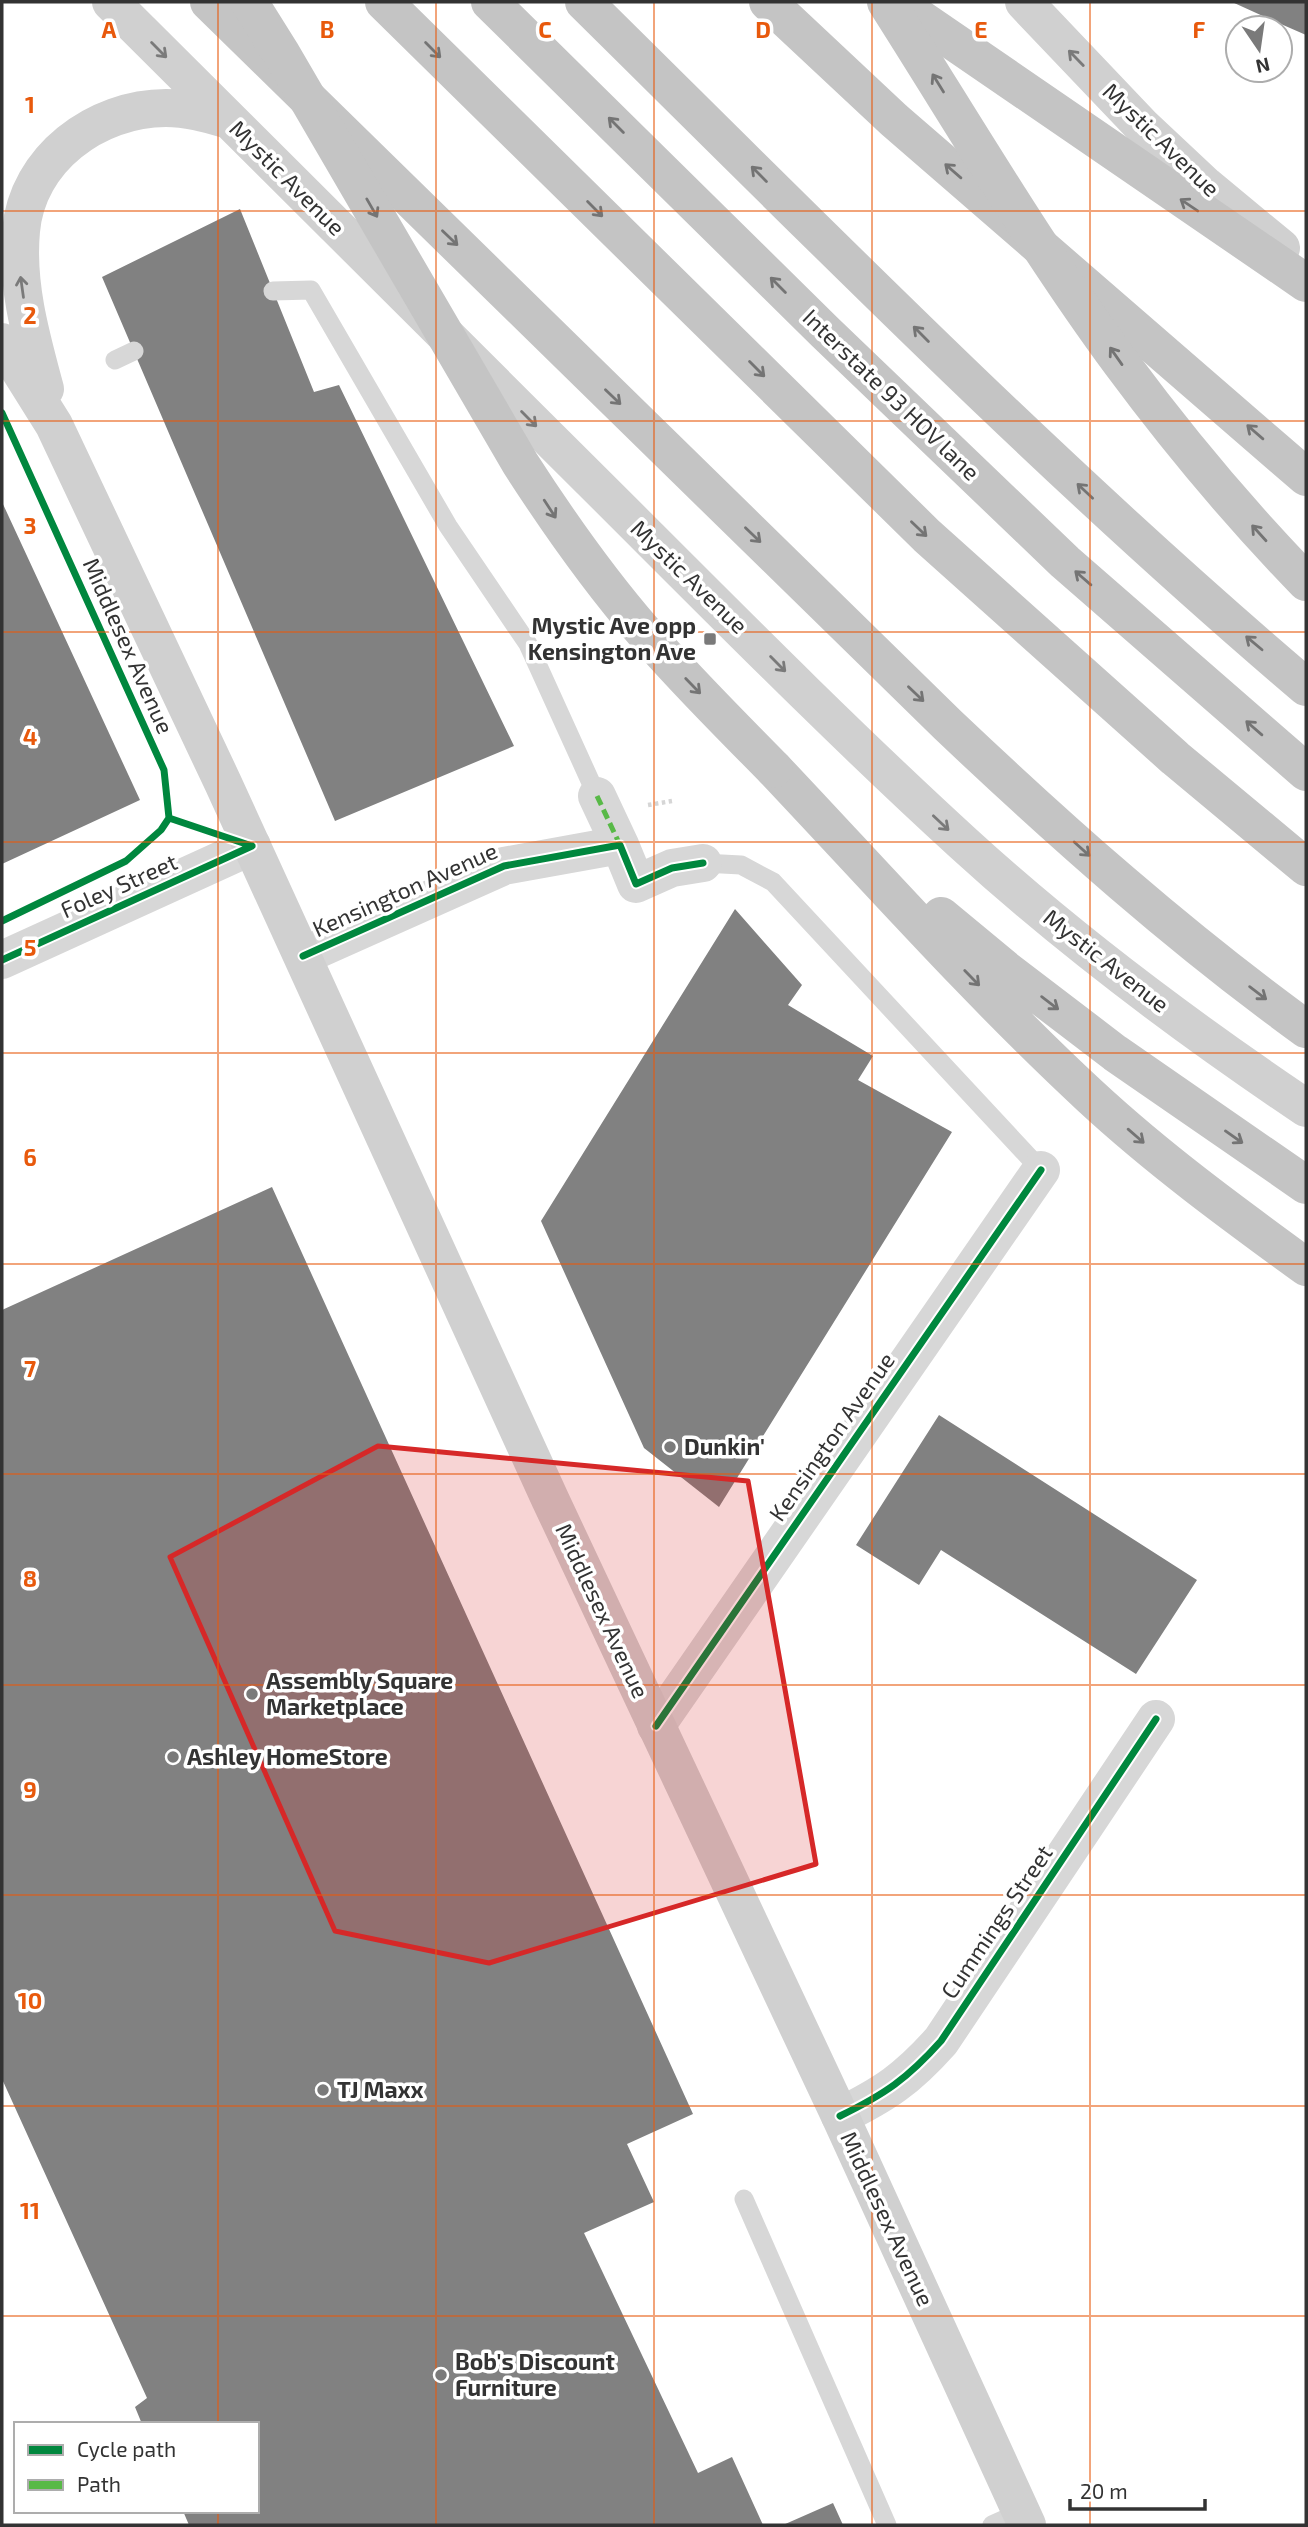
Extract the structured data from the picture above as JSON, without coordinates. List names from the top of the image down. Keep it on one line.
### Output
{"streets":{"highway":["Interstate 93 HOV lane"],"main road":["Mystic Avenue","Middlesex Avenue"],"street":["Foley Street","Kensington Avenue","Cummings Street"]},"crossings":[["Mystic Avenue","Middlesex Avenue"],["Middlesex Avenue","Foley Street"],["Middlesex Avenue","Kensington Avenue"],["Middlesex Avenue","Cummings Street"]],"places":{"transit":["Mystic Ave opp Kensington Ave"],"other":["Dunkin'","Assembly Square Marketplace","Ashley HomeStore","TJ Maxx","Bob's Discount Furniture"]},"legend":["Cycle path","Path"],"scale_bar":"20 m","north":"bottom","grid":{"columns":["A","B","C","D","E","F"],"rows":["1","2","3","4","5","6","7","8","9","10","11"]}}
